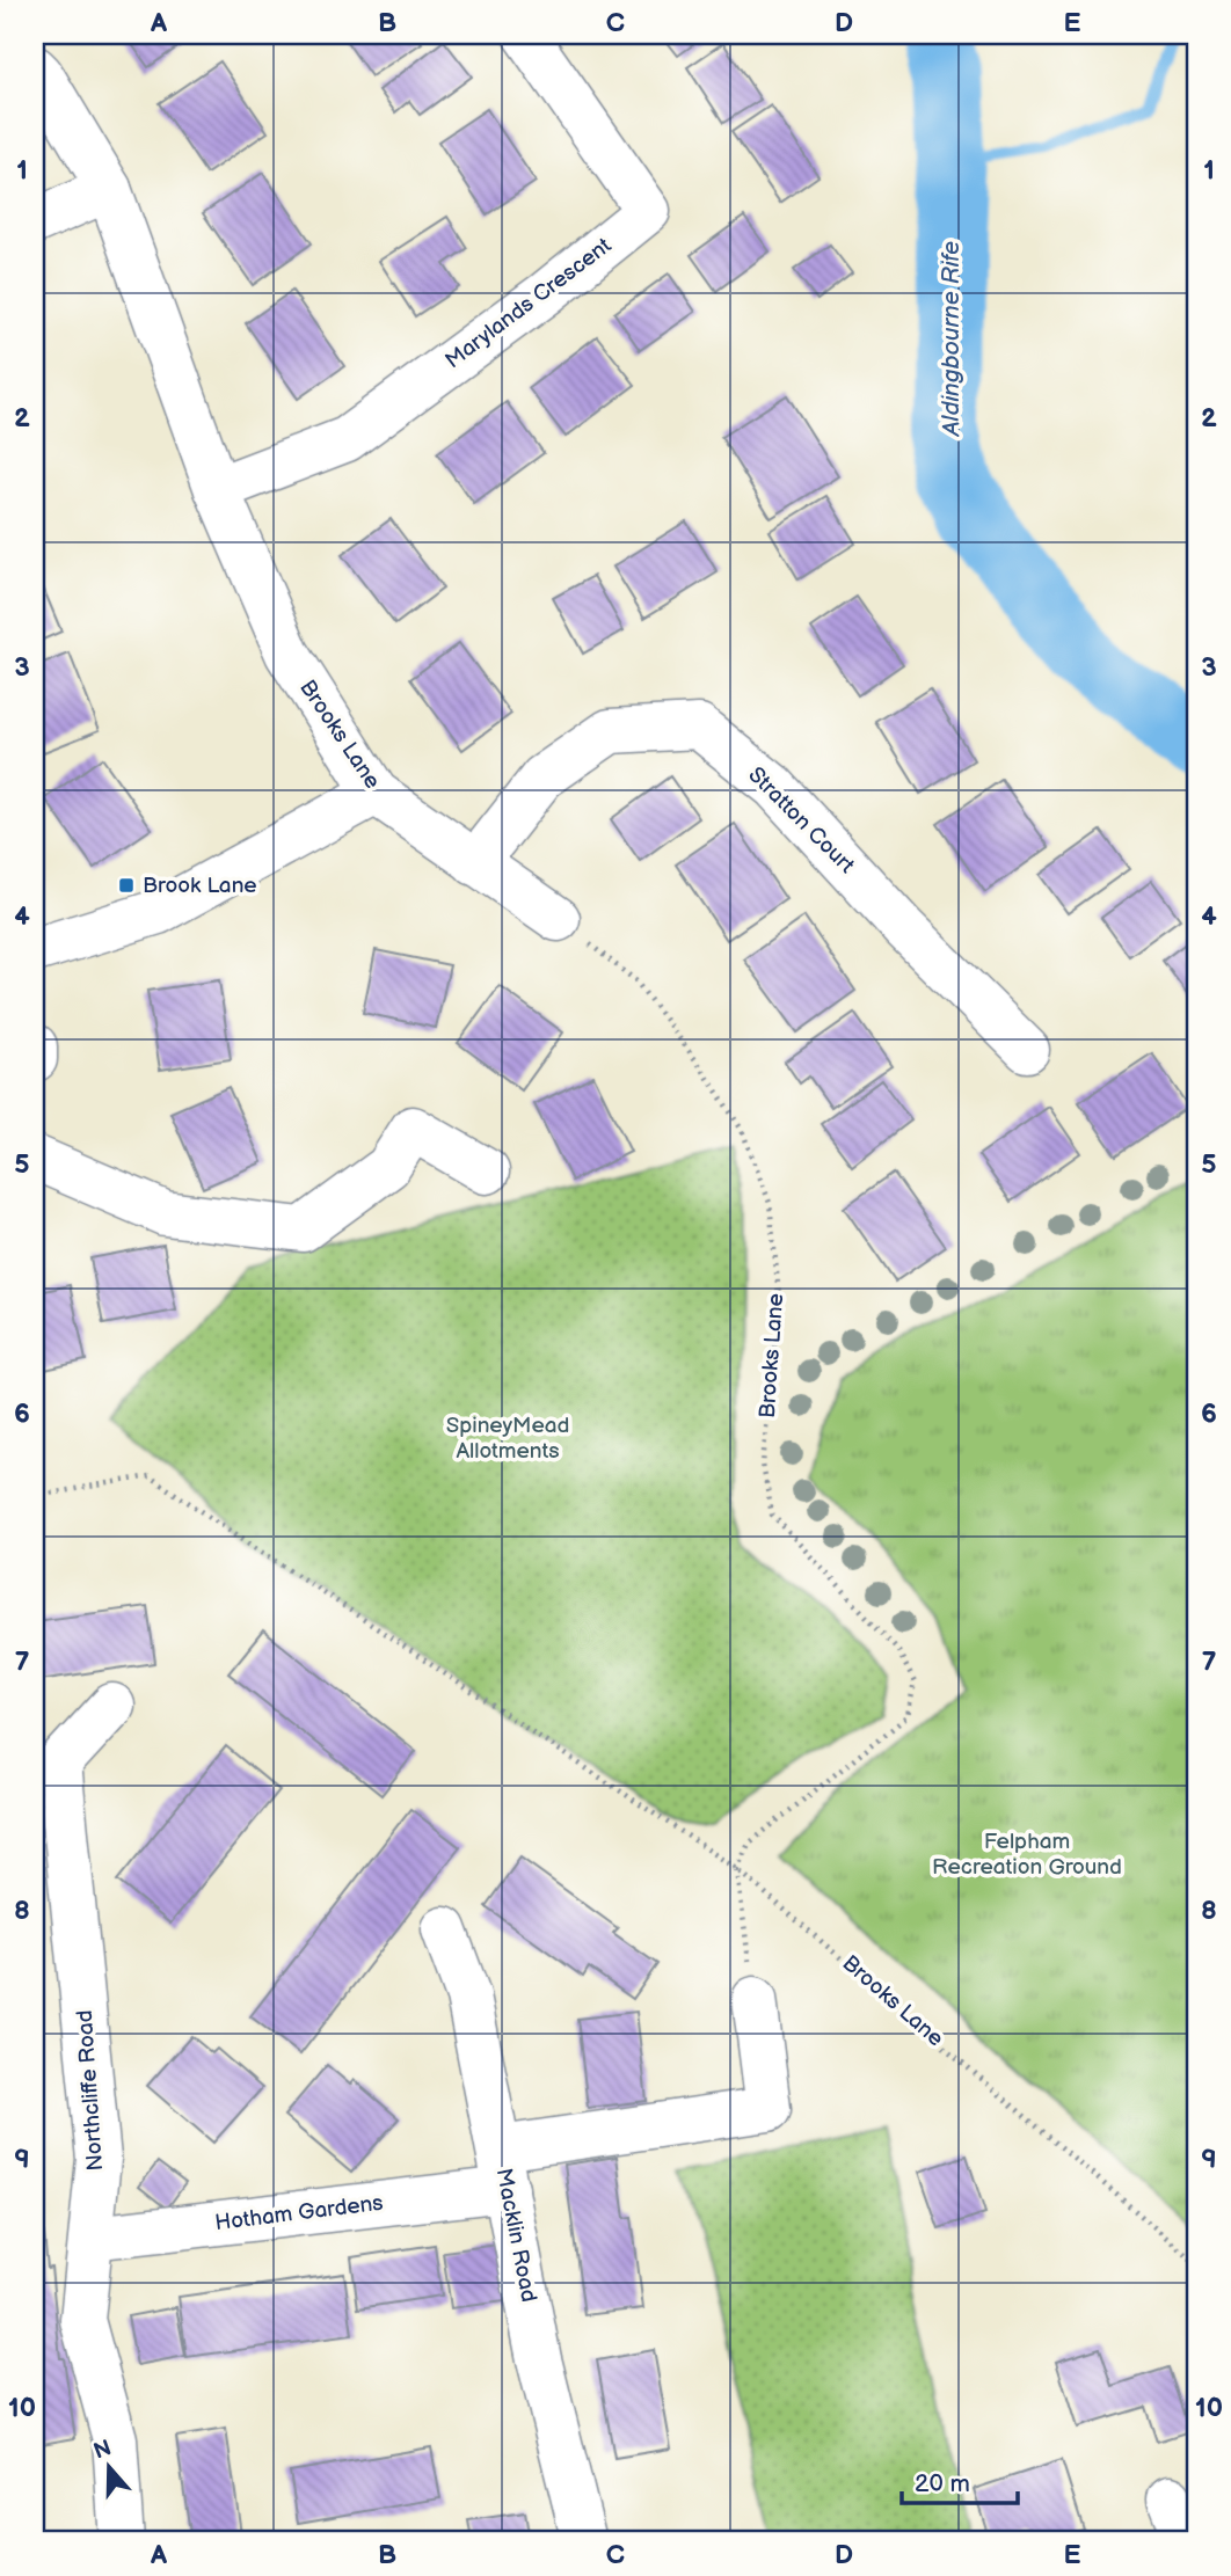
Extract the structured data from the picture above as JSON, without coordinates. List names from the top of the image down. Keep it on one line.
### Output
{"streets":{"street":["Marylands Crescent","Brooks Lane","Stratton Court","Northcliffe Road","Hotham Gardens","Macklin Road"]},"crossings":[["Marylands Crescent","Brooks Lane"],["Brooks Lane","Stratton Court"],["Northcliffe Road","Hotham Gardens"],["Hotham Gardens","Macklin Road"]],"water":["Aldingbourne Rife"],"parks":["SpineyMead Allotments","Felpham Recreation Ground"],"places":{"transit":["Brook Lane"]},"scale_bar":"20 m","north":"top","grid":{"columns":["A","B","C","D","E"],"rows":["1","2","3","4","5","6","7","8","9","10"]}}
